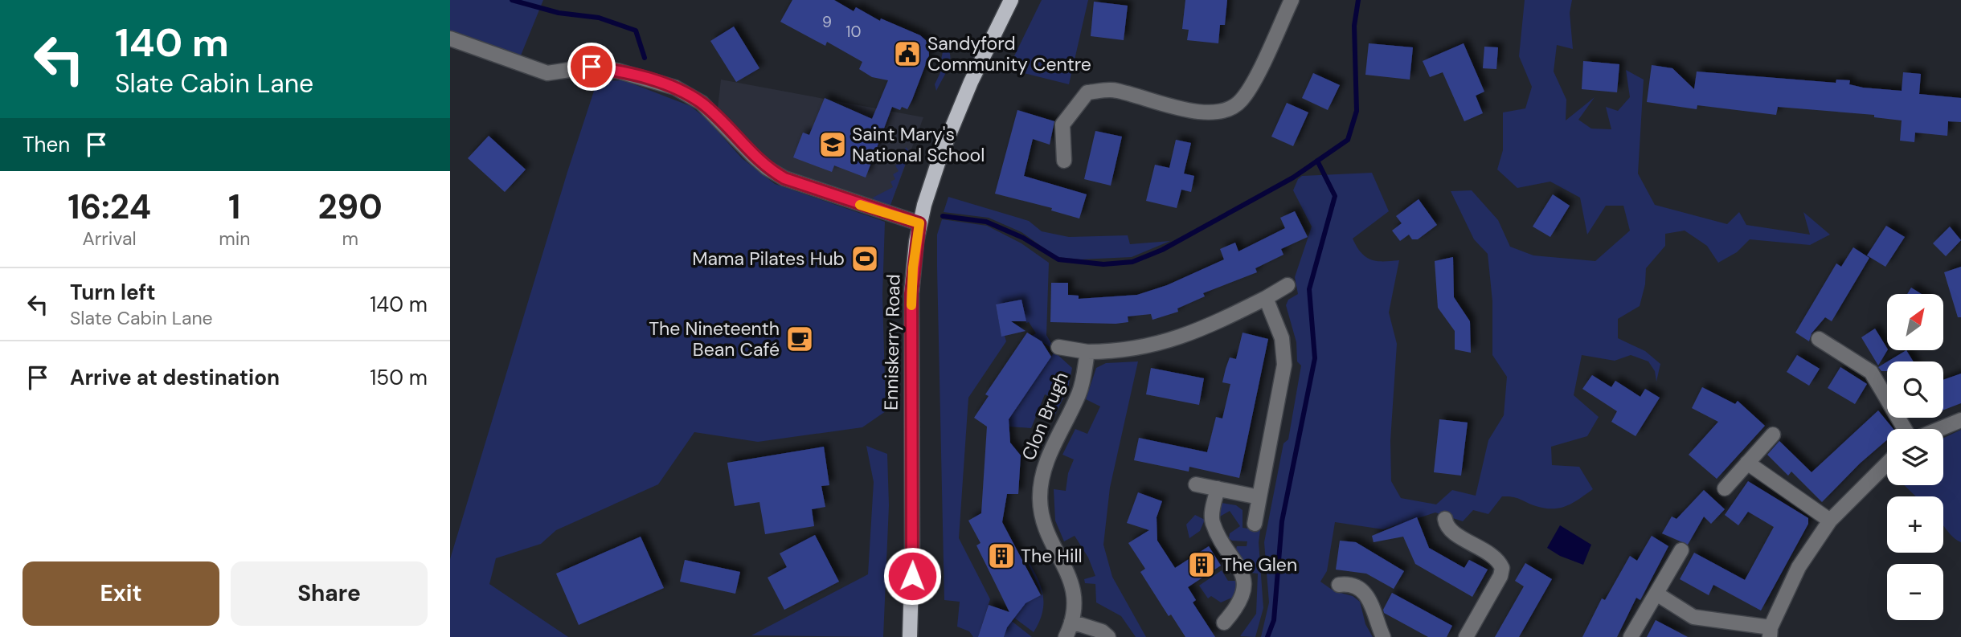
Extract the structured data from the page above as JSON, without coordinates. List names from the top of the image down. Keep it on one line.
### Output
{"streets":{"main road":["Enniskerry Road"],"street":["Clon Brugh"]},"places":{"public building":["Sandyford Community Centre"],"school or university":["Saint Mary's National School"],"sports":["Mama Pilates Hub"],"cafe":["The Nineteenth Bean Café"],"building":["The Hill","The Glen"]},"house_numbers":["9","10"],"north":"top right","page":{"turn":["140 m","Slate Cabin Lane"],"then":"Then","eta":["16:24","Arrival","1","min","290","m"],"list":[{"name":"Turn left","note":"Slate Cabin Lane","value":"140 m"},{"name":"Arrive at destination","value":"150 m"}],"map_buttons":["+","−"],"buttons":["Exit","Share"]}}
